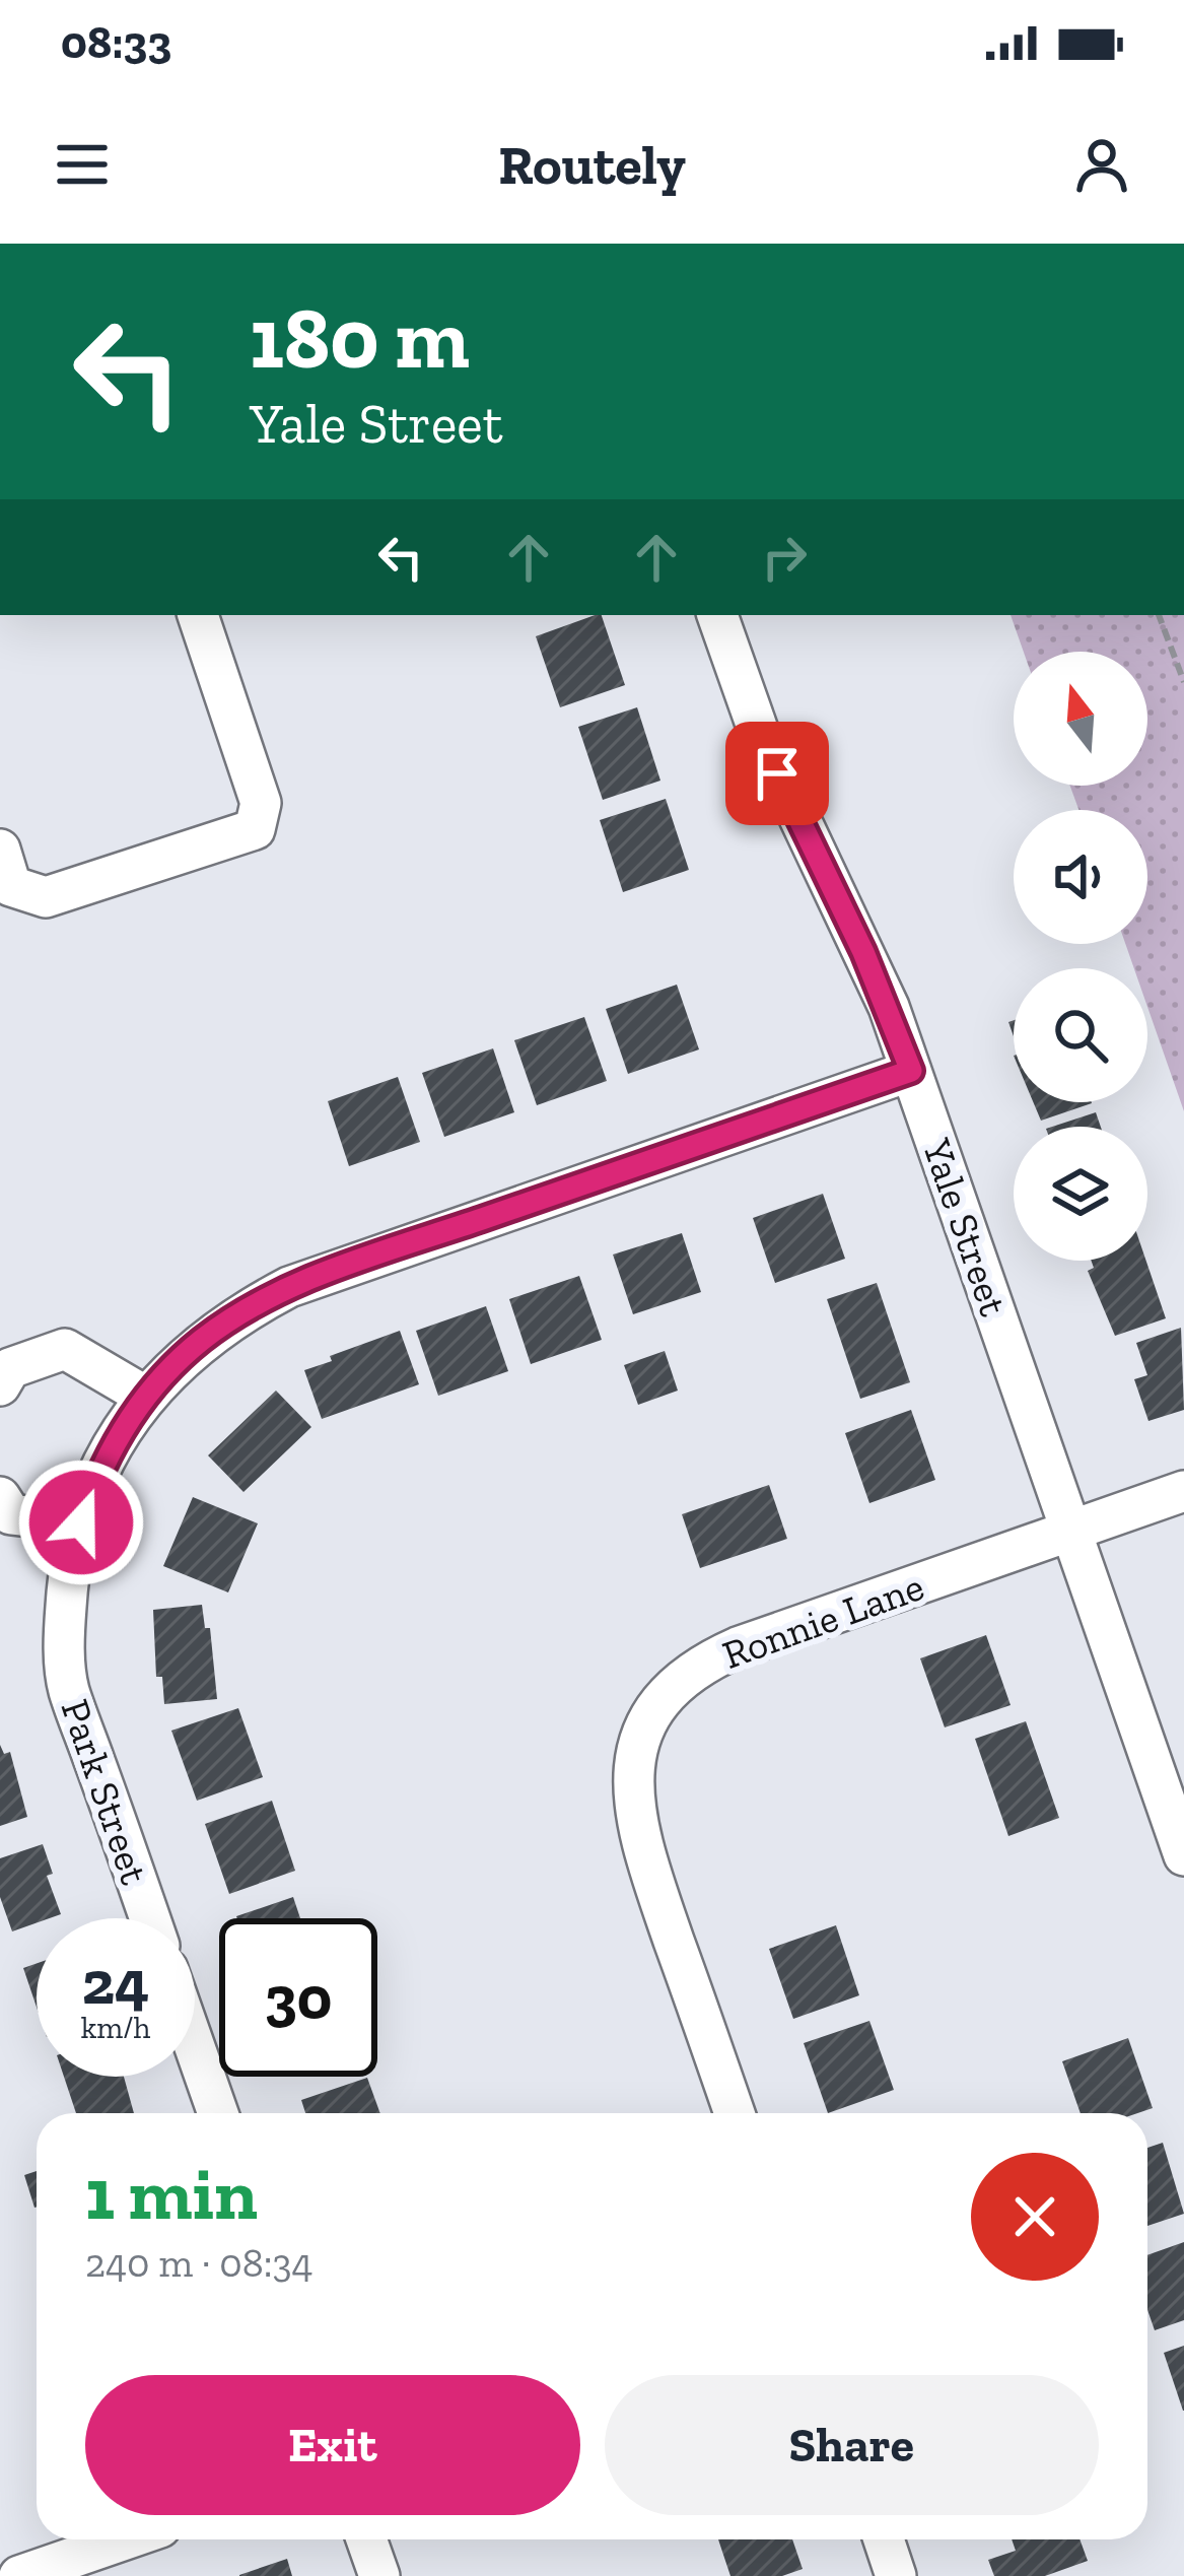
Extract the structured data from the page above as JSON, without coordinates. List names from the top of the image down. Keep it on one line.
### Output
{"streets":{"street":["Yale Street","Ronnie Lane","Park Street"]},"crossings":[["Yale Street","Ronnie Lane"],["Yale Street","Park Street"]],"north":"top","page":{"status":"08:33","header":"Routely","turn":["180 m","Yale Street"],"speed":"24 km/h","limit":"30","heading":["1 min","240 m · 08:34"],"buttons":["Exit","Share"]}}
